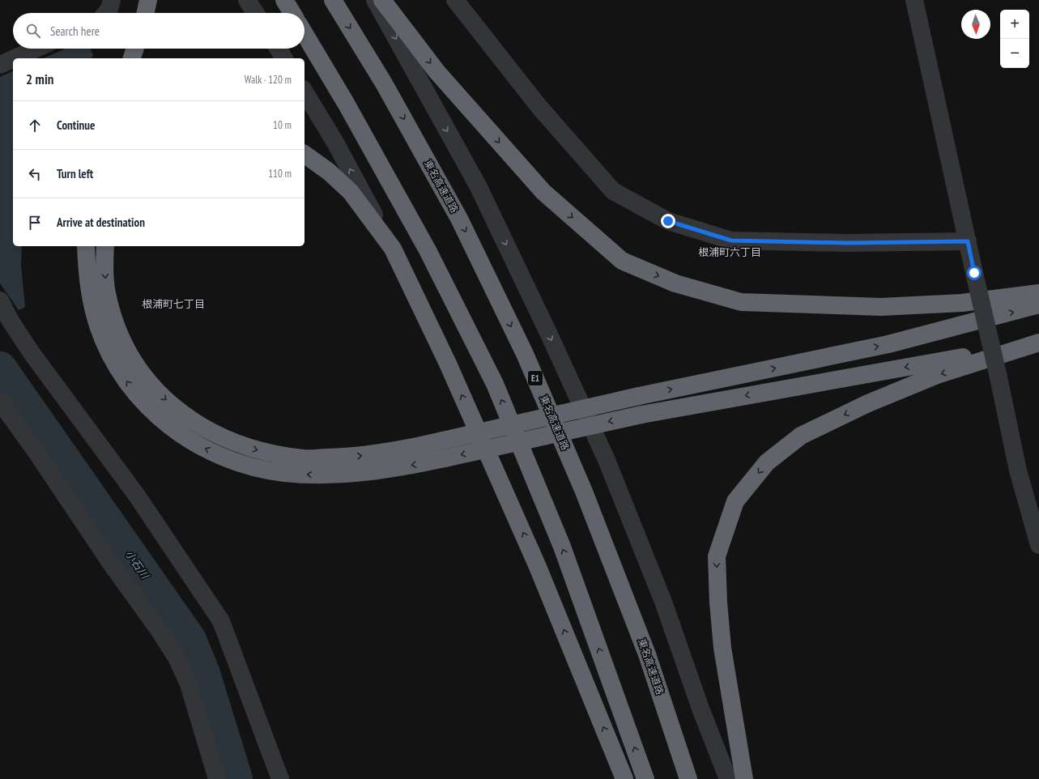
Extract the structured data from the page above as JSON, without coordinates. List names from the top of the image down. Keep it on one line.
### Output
{"streets":{"highway":["東名高速道路","E1"]},"districts":["根浦町六丁目","根浦町七丁目"],"water":["小石川"],"north":"bottom","page":{"map_buttons":["+","−"],"search":"Search here","heading":["2 min","Walk · 120 m"],"list":[["Continue","10 m"],["Turn left","110 m"],"Arrive at destination"]}}
